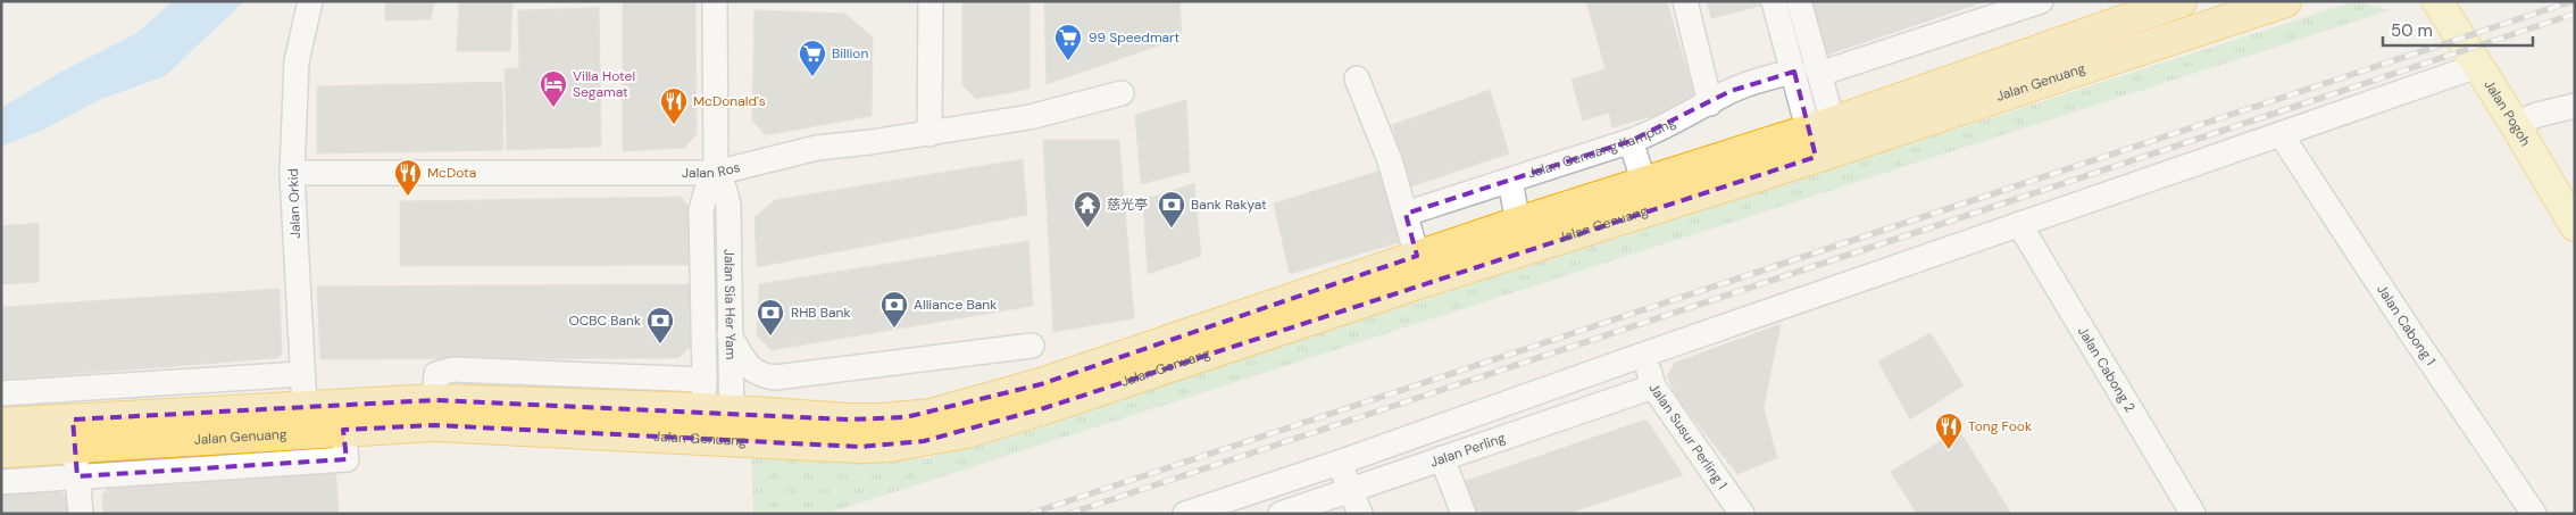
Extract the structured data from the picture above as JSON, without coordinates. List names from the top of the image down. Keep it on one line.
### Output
{"streets":{"highway":["Jalan Genuang"],"main road":["Jalan Pogoh"],"street":["Jalan Genuang Kampung","Jalan Ros","Jalan Orkid","Jalan Sia Her Yam","Jalan Cabong 1","Jalan Cabong 2","Jalan Susur Perling 1","Jalan Perling"]},"crossings":[["Jalan Genuang","Jalan Orkid"],["Jalan Genuang","Jalan Sia Her Yam"],["Jalan Ros","Jalan Orkid"],["Jalan Ros","Jalan Sia Her Yam"],["Jalan Susur Perling 1","Jalan Perling"]],"places":{"supermarket":["99 Speedmart","Billion"],"hotel":["Villa Hotel Segamat"],"restaurant":["McDonald's","McDota","Tong Fook"],"temple":["慈光亭"],"bank":["Bank Rakyat","Alliance Bank","RHB Bank","OCBC Bank"]},"scale_bar":"50 m"}
